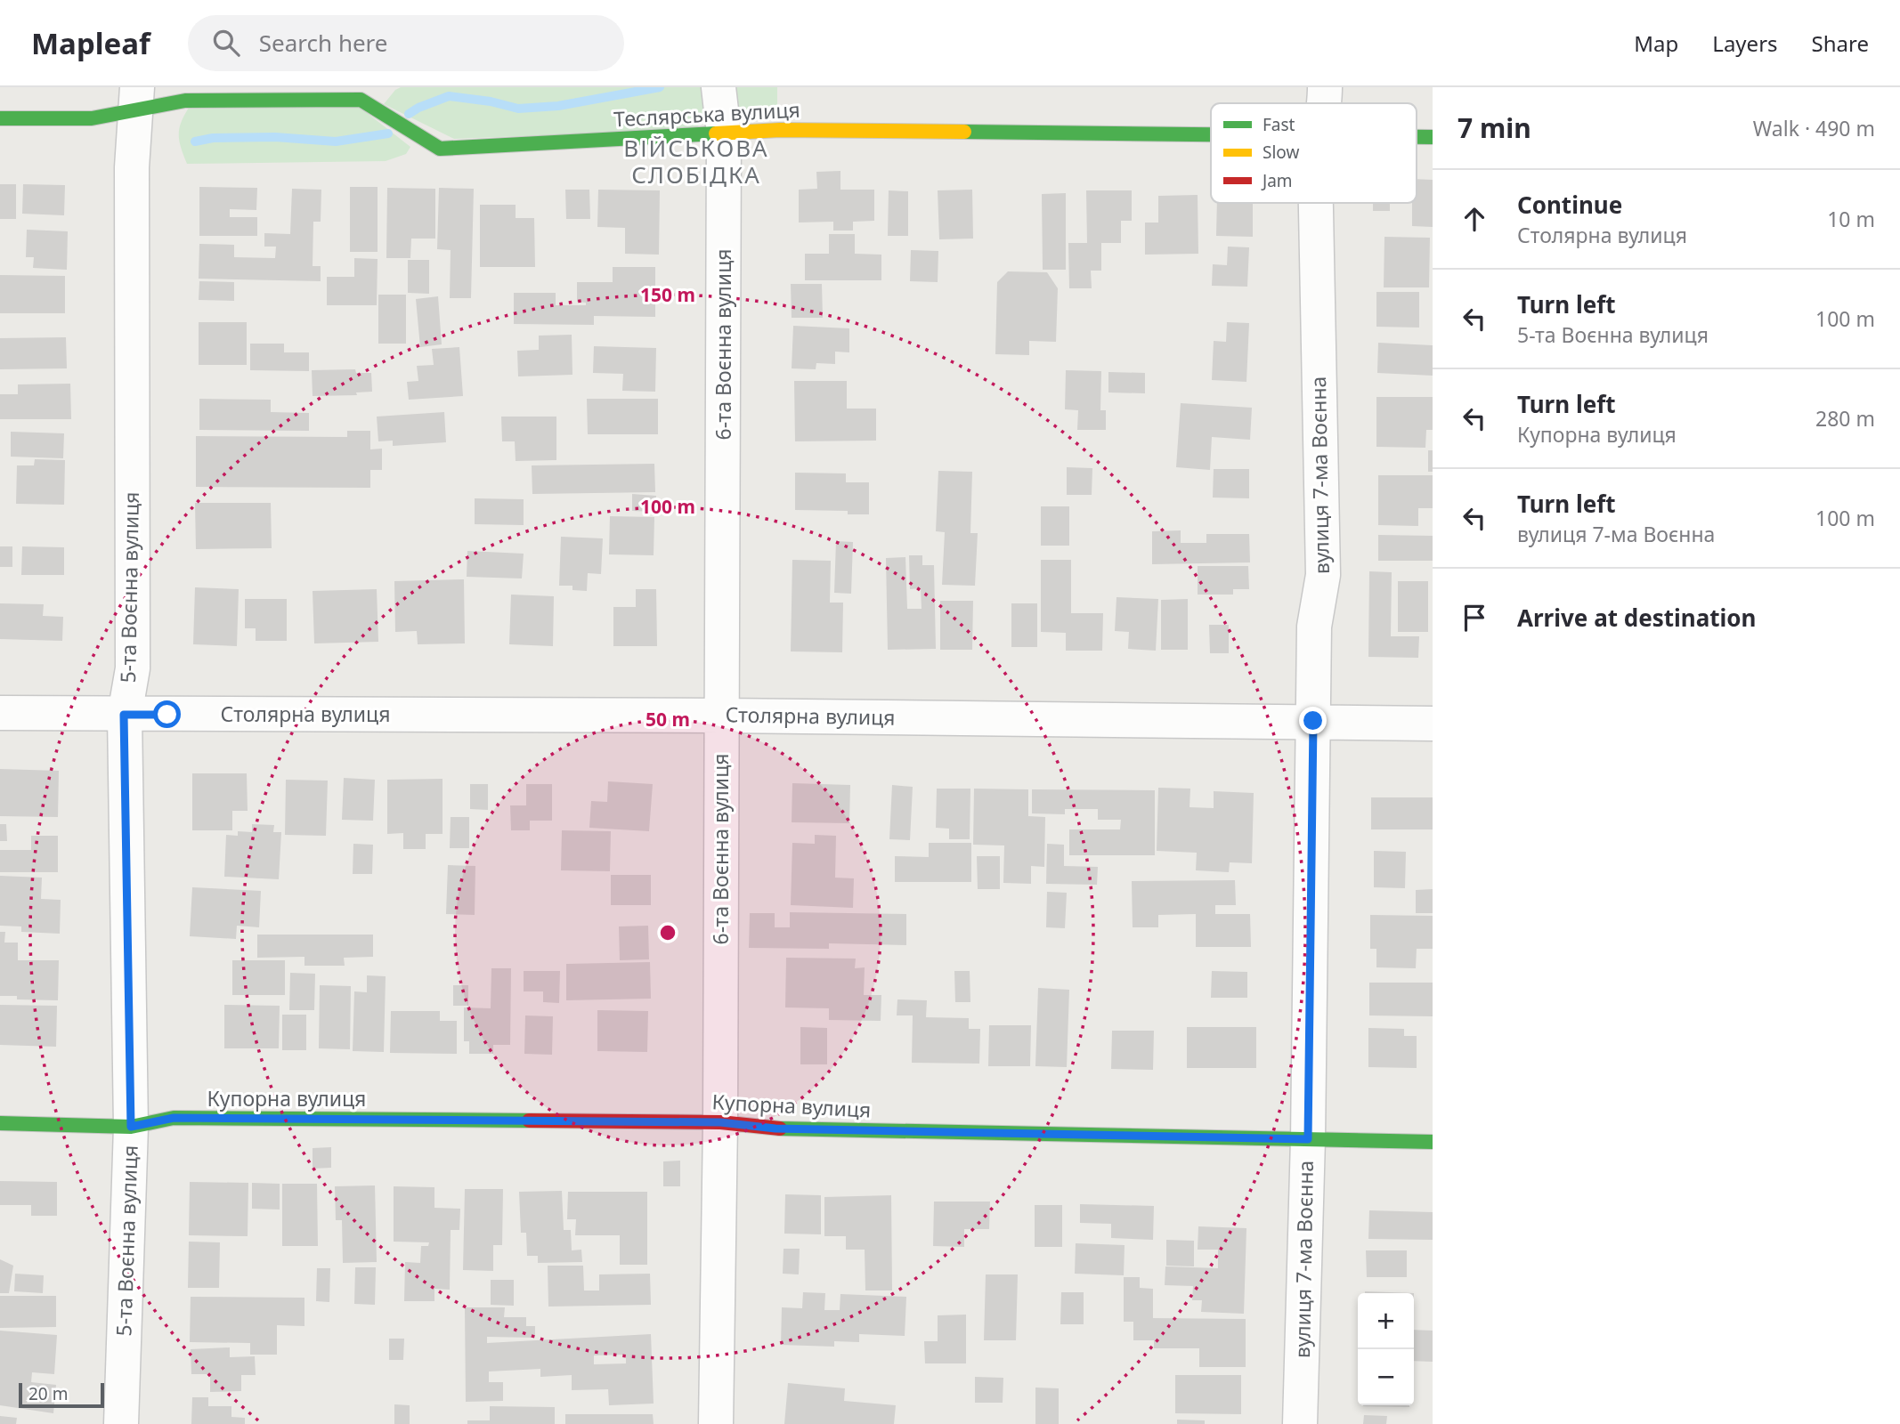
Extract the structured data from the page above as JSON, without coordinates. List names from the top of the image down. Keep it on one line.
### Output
{"streets":{"street":["Теслярська вулиця","6-та Воєнна вулиця","вулиця 7-ма Воєнна","5-та Воєнна вулиця","Столярна вулиця","Купорна вулиця"]},"crossings":[["Теслярська вулиця","6-та Воєнна вулиця"],["Теслярська вулиця","5-та Воєнна вулиця"],["6-та Воєнна вулиця","Столярна вулиця"],["6-та Воєнна вулиця","Купорна вулиця"],["вулиця 7-ма Воєнна","Столярна вулиця"],["вулиця 7-ма Воєнна","Купорна вулиця"],["5-та Воєнна вулиця","Столярна вулиця"],["5-та Воєнна вулиця","Купорна вулиця"]],"districts":["ВІЙСЬКОВА СЛОБІДКА"],"legend":["Fast","Slow","Jam"],"scale_bar":"20 m","page":{"header":"Mapleaf","search":"Search here","nav":["Map","Layers","Share"],"heading":["7 min","Walk · 490 m"],"list":[["Continue","Столярна вулиця","10 m"],["Turn left","5-та Воєнна вулиця","100 m"],["Turn left","Купорна вулиця","280 m"],["Turn left","вулиця 7-ма Воєнна","100 m"],"Arrive at destination"],"map_buttons":["+","−"],"scale":"20 m"},"rings":["150 m","100 m","50 m"]}
